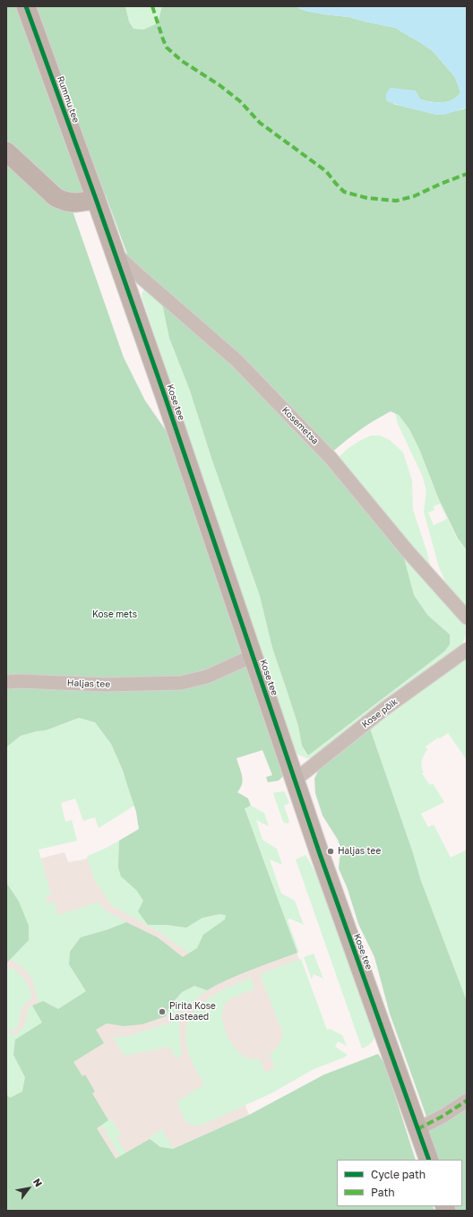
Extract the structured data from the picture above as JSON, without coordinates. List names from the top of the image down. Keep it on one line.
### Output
{"streets":{"main road":["Rummu tee","Kose tee"],"street":["Kosemetsa","Haljas tee","Kose põik"]},"crossings":[["Rummu tee","Kose tee"],["Kose tee","Kosemetsa"],["Kose tee","Haljas tee"],["Kose tee","Kose põik"]],"parks":["Kose mets"],"places":["Haljas tee","Pirita Kose Lasteaed"],"legend":["Cycle path","Path"],"north":"top right"}
